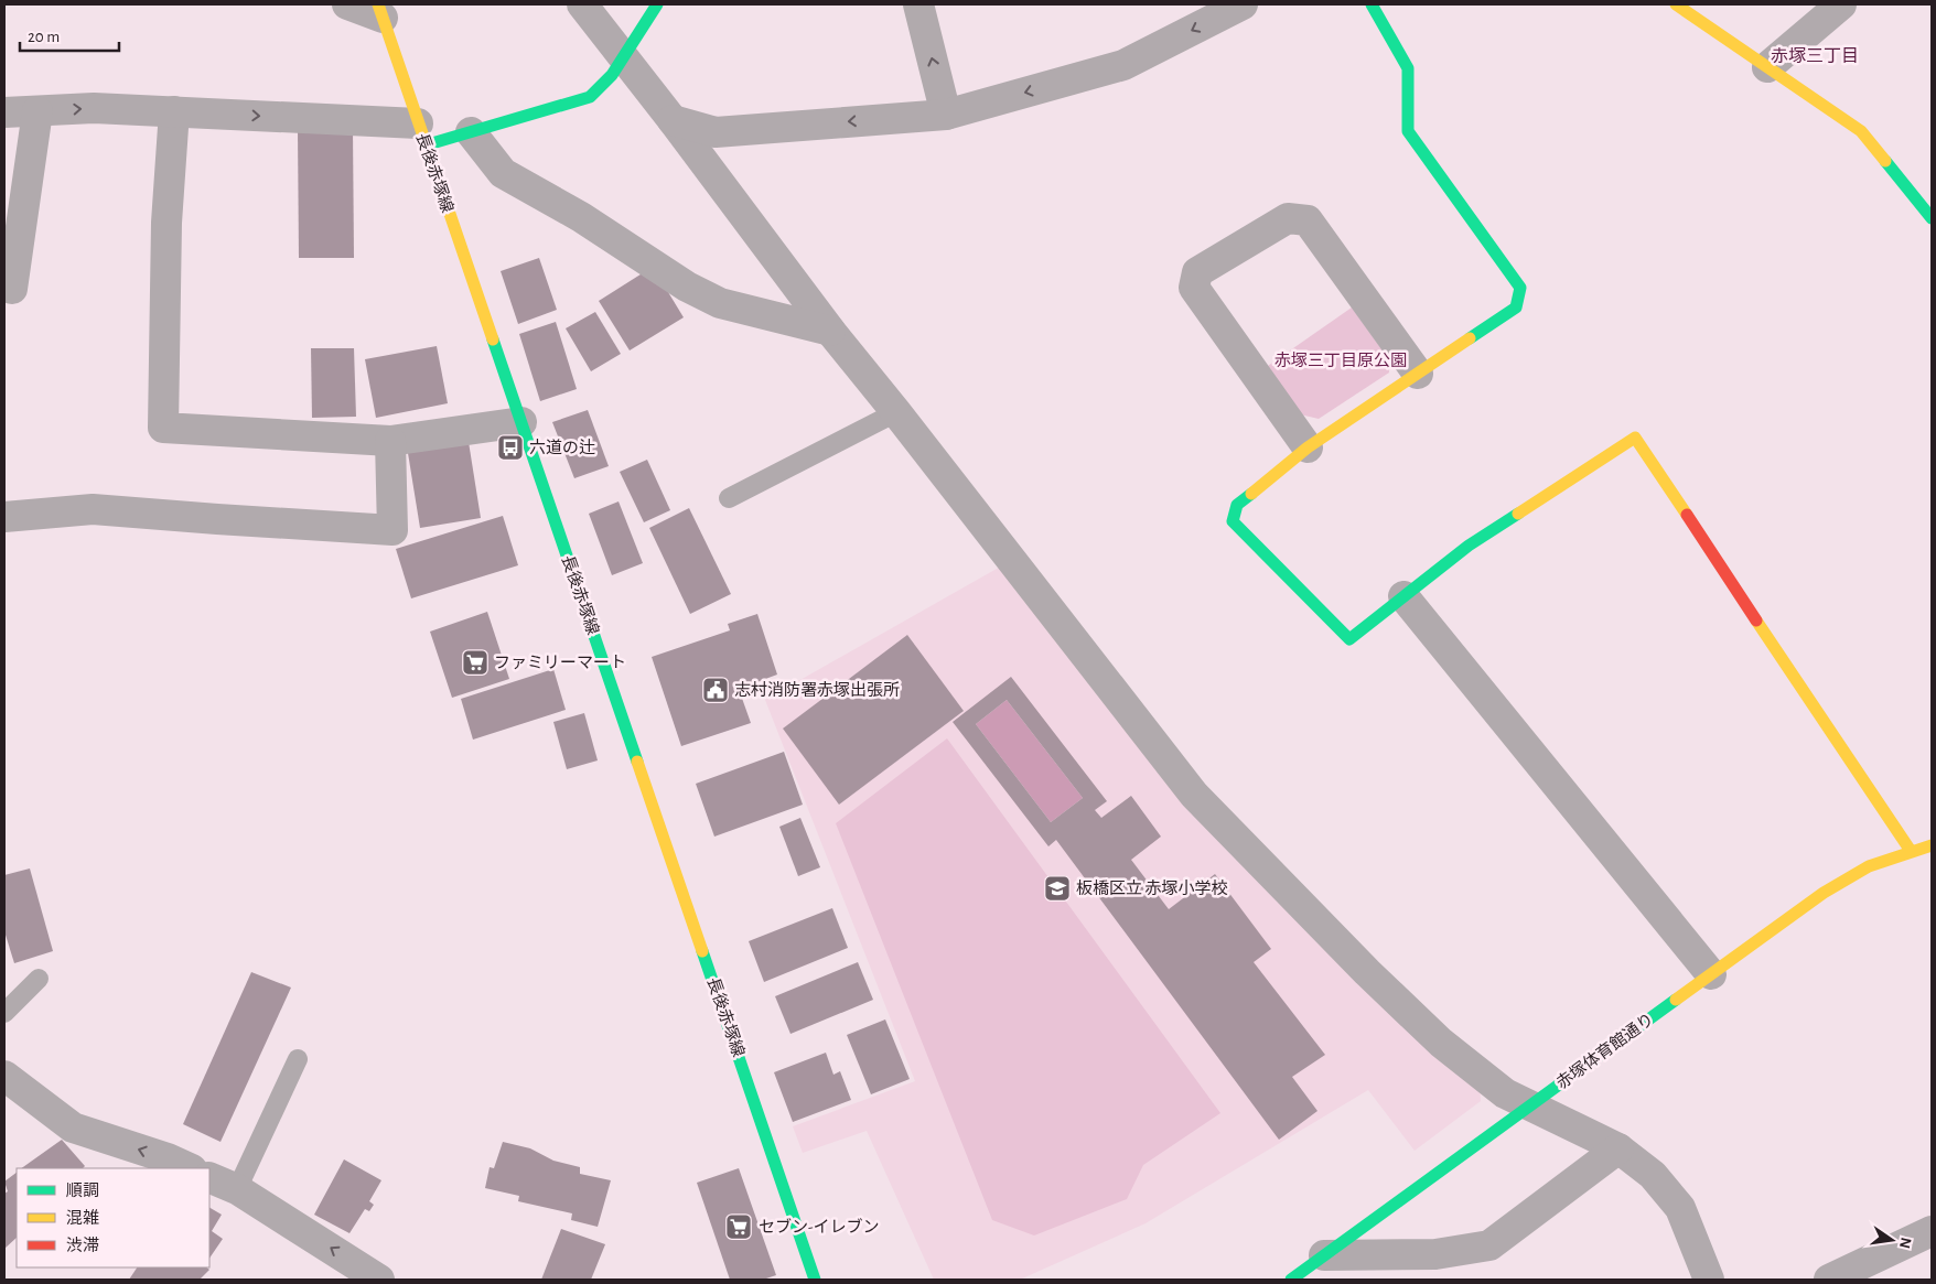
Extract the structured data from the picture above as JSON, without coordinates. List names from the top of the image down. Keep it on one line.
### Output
{"streets":{"street":["長後赤塚線","赤塚体育館通り"]},"districts":["赤塚三丁目"],"parks":["赤塚三丁目原公園"],"places":{"bus stop":["六道の辻"],"supermarket":["ファミリーマート","セブン-イレブン"],"public building":["志村消防署赤塚出張所"],"school or university":["板橋区立 赤塚小学校"]},"legend":["順調","混雑","渋滞"],"scale_bar":"20 m","north":"right"}
